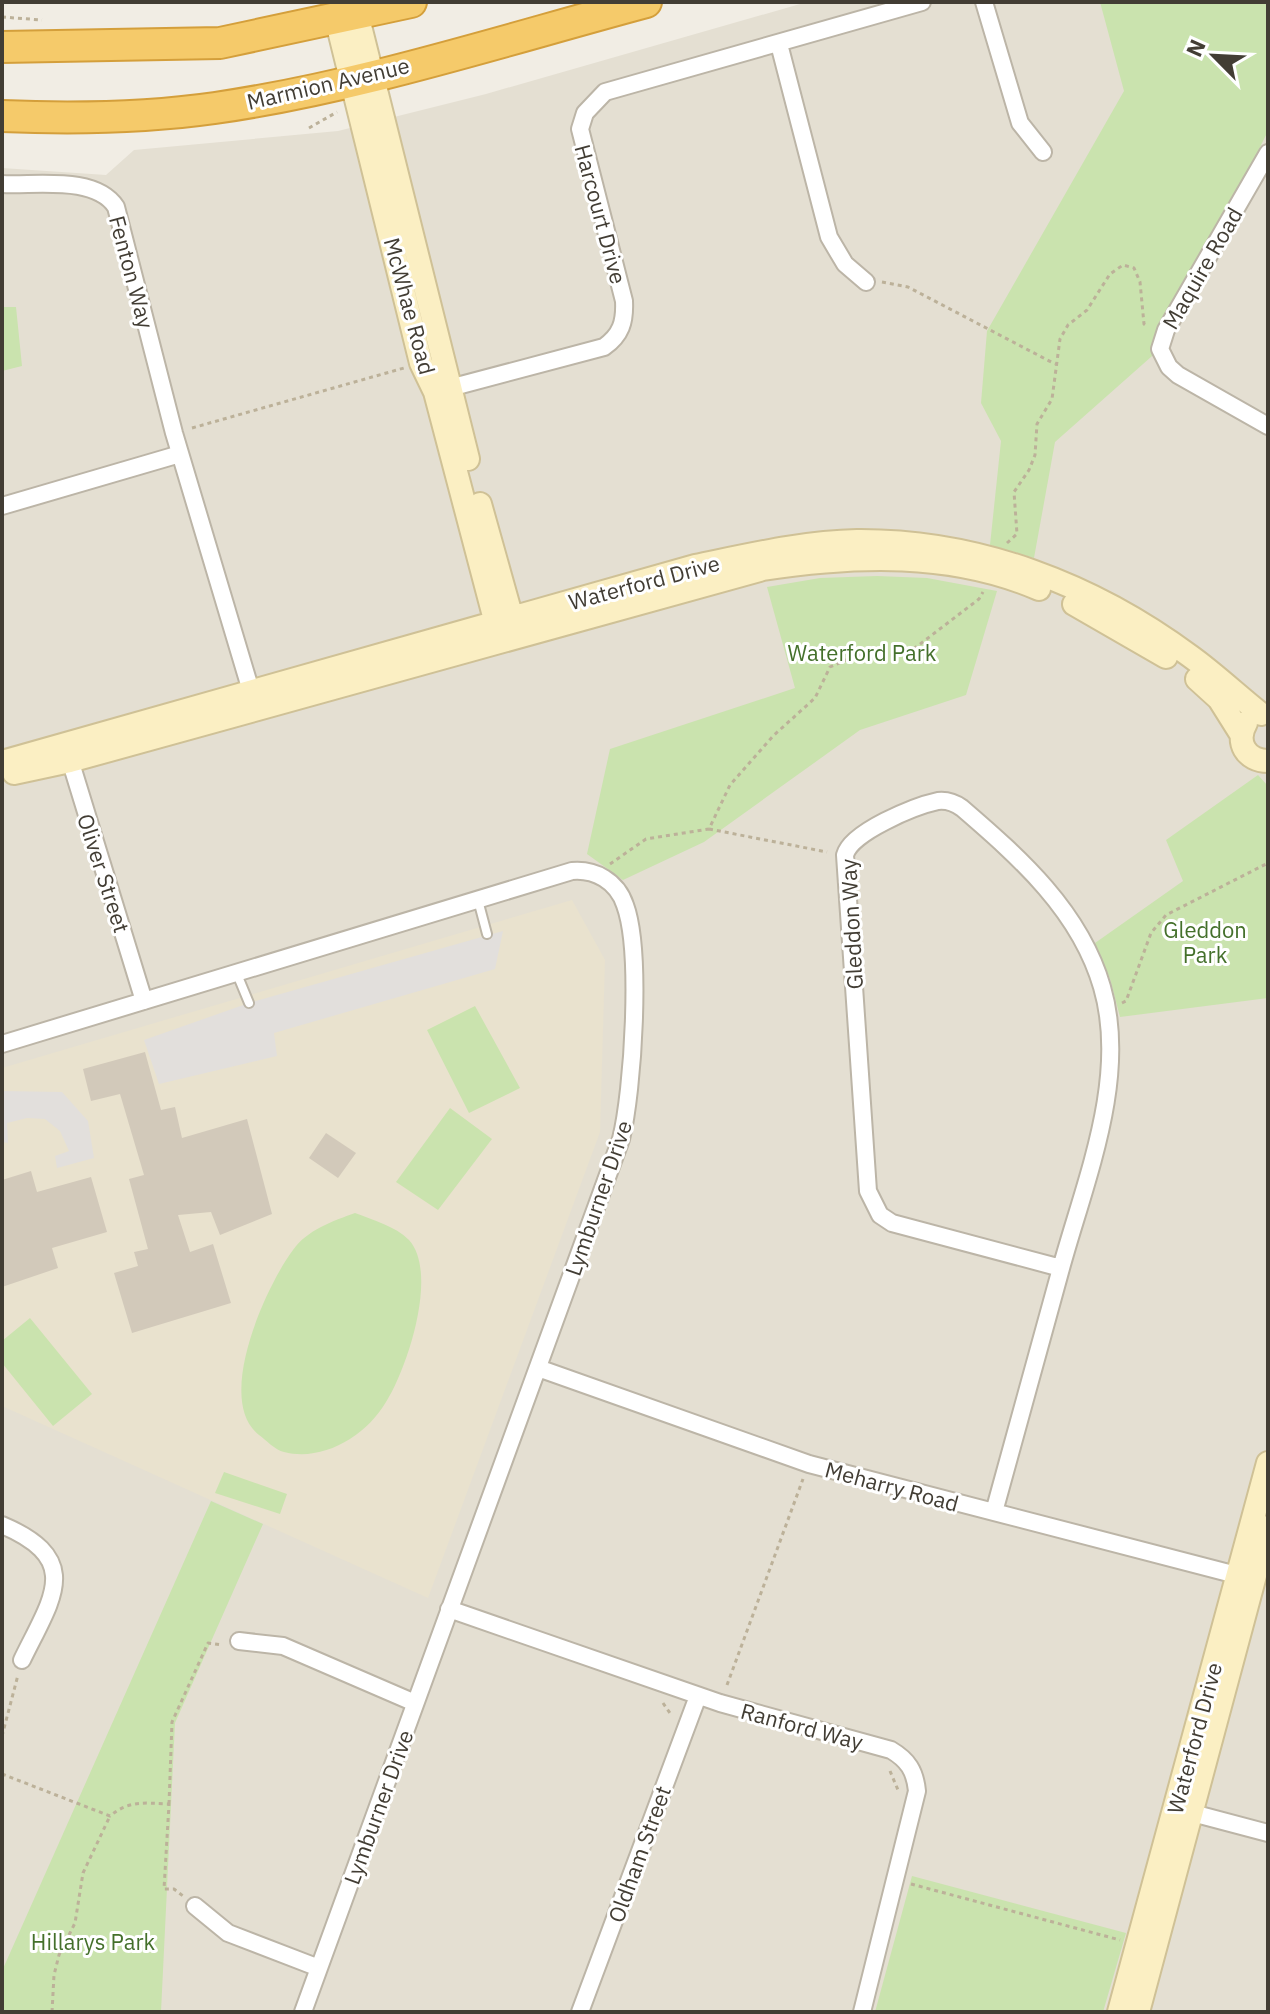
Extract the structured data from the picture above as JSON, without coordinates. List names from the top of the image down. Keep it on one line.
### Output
{"streets":{"highway":["Marmion Avenue"],"street":["Harcourt Drive","Maquire Road","Fenton Way","McWhae Road","Waterford Drive","Oliver Street","Gleddon Way","Lymburner Drive","Meharry Road","Ranford Way","Oldham Street"]},"crossings":[["Marmion Avenue","McWhae Road"],["Harcourt Drive","McWhae Road"],["Fenton Way","Waterford Drive"],["McWhae Road","Waterford Drive"],["Waterford Drive","Oliver Street"],["Waterford Drive","Meharry Road"],["Gleddon Way","Meharry Road"],["Lymburner Drive","Meharry Road"],["Lymburner Drive","Ranford Way"],["Ranford Way","Oldham Street"]],"parks":["Waterford Park","Gleddon Park","Hillarys Park"],"north":"top left"}
